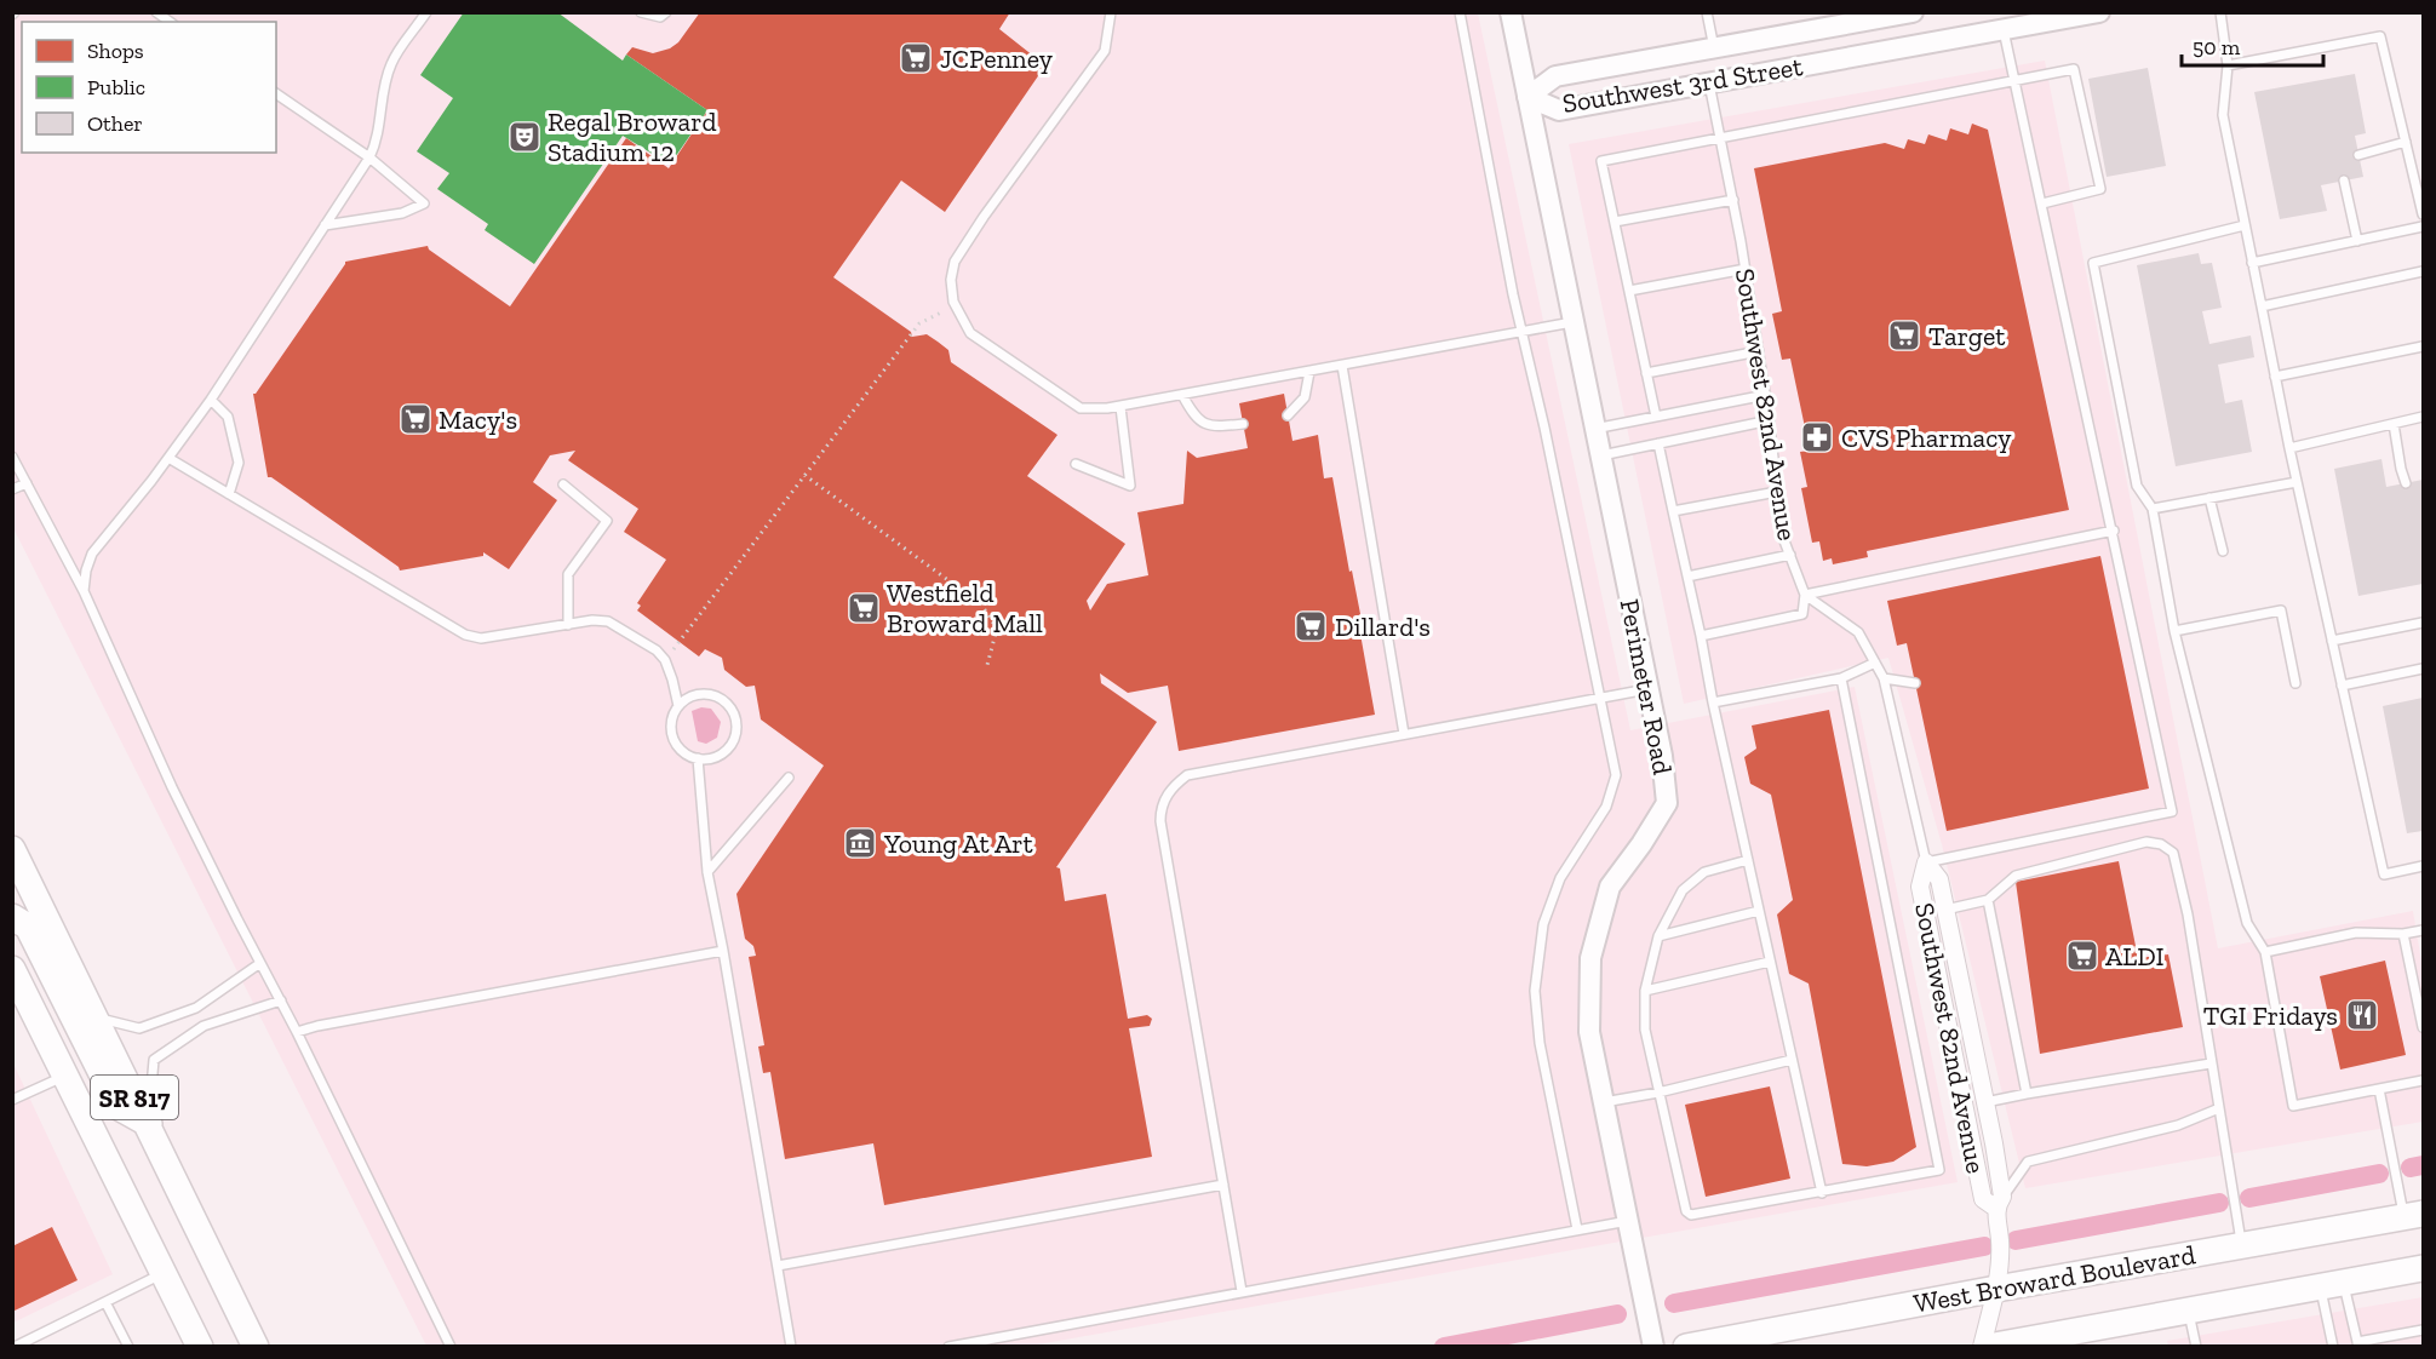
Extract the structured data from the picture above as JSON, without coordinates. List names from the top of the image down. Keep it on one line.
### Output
{"streets":{"main road":["SR 817","West Broward Boulevard"],"street":["Southwest 3rd Street","Southwest 82nd Avenue","Perimeter Road"]},"crossings":[["Southwest 3rd Street","Southwest 82nd Avenue"],["Southwest 3rd Street","Perimeter Road"],["Southwest 82nd Avenue","West Broward Boulevard"]],"places":{"supermarket":["JCPenney","Target","Macy's","Westfield Broward Mall","Dillard's","ALDI"],"theatre":["Regal Broward Stadium 12"],"pharmacy":["CVS Pharmacy"],"museum":["Young At Art"],"restaurant":["TGI Fridays"]},"legend":["Shops","Public","Other"],"scale_bar":"50 m"}
